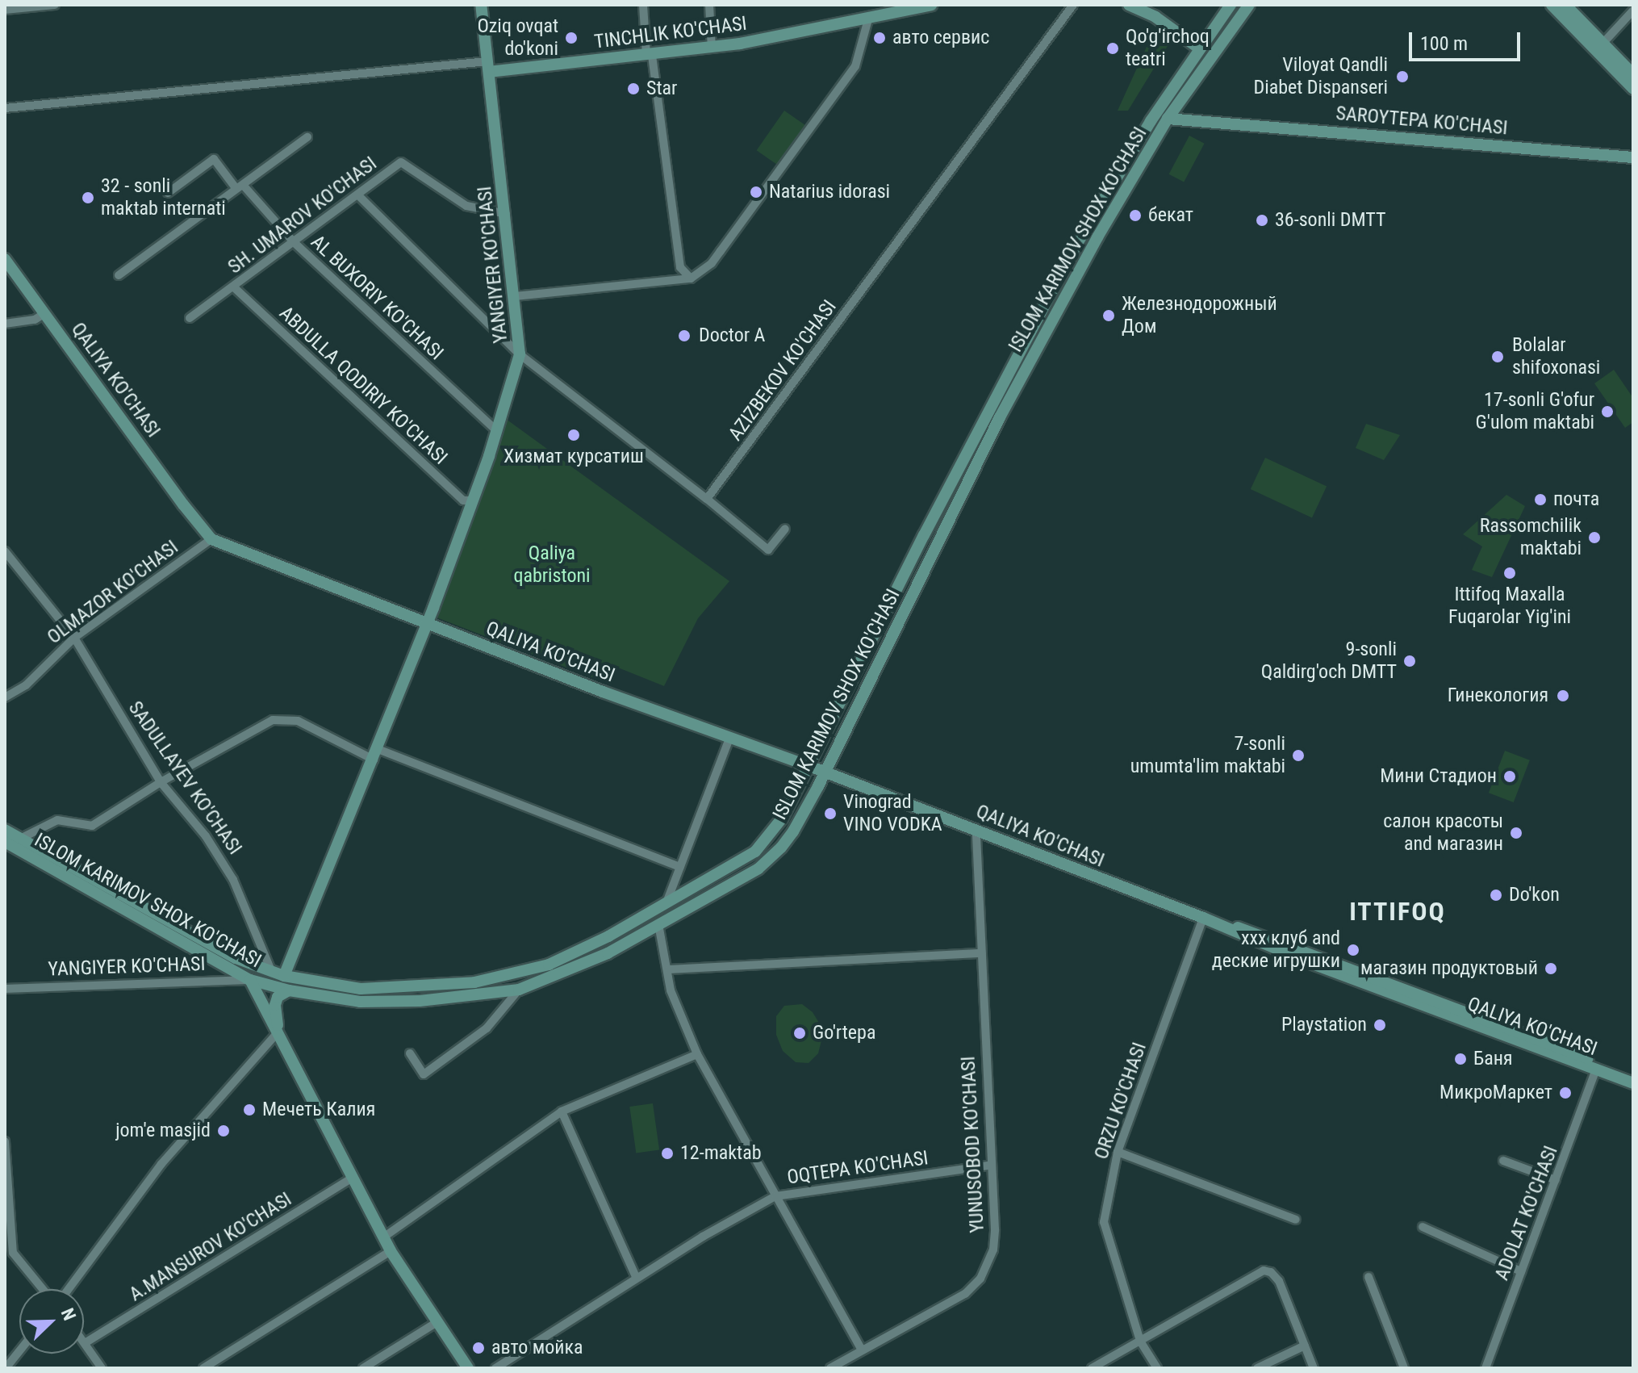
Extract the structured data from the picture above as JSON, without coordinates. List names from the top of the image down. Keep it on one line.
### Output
{"streets":{"main road":["TINCHLIK KO'CHASI","SAROYTEPA KO'CHASI","ISLOM KARIMOV SHOX KO'CHASI","YANGIYER KO'CHASI","QALIYA KO'CHASI"],"street":["SH. UMAROV KO'CHASI","AL BUXORIY KO'CHASI","AZIZBEKOV KO'CHASI","ABDULLA QODIRIY KO'CHASI","OLMAZOR KO'CHASI","SADULLAYEV KO'CHASI","ORZU KO'CHASI","YUNUSOBOD KO'CHASI","OQTEPA KO'CHASI","ADOLAT KO'CHASI","A.MANSUROV KO'CHASI"]},"crossings":[["TINCHLIK KO'CHASI","YANGIYER KO'CHASI"],["SAROYTEPA KO'CHASI","ISLOM KARIMOV SHOX KO'CHASI"],["SH. UMAROV KO'CHASI","YANGIYER KO'CHASI"],["SH. UMAROV KO'CHASI","AL BUXORIY KO'CHASI"],["SH. UMAROV KO'CHASI","ABDULLA QODIRIY KO'CHASI"],["ISLOM KARIMOV SHOX KO'CHASI","YANGIYER KO'CHASI"],["ISLOM KARIMOV SHOX KO'CHASI","QALIYA KO'CHASI"],["ISLOM KARIMOV SHOX KO'CHASI","SADULLAYEV KO'CHASI"],["YANGIYER KO'CHASI","AL BUXORIY KO'CHASI"],["YANGIYER KO'CHASI","QALIYA KO'CHASI"],["YANGIYER KO'CHASI","ABDULLA QODIRIY KO'CHASI"],["YANGIYER KO'CHASI","SADULLAYEV KO'CHASI"],["QALIYA KO'CHASI","OLMAZOR KO'CHASI"],["QALIYA KO'CHASI","ORZU KO'CHASI"],["QALIYA KO'CHASI","YUNUSOBOD KO'CHASI"],["QALIYA KO'CHASI","ADOLAT KO'CHASI"],["OLMAZOR KO'CHASI","SADULLAYEV KO'CHASI"],["YUNUSOBOD KO'CHASI","OQTEPA KO'CHASI"]],"districts":["ITTIFOQ"],"parks":["Qaliya qabristoni"],"places":["Oziq ovqat do'koni","авто сервис","Qo'g'irchoq teatri","Viloyat Qandli Diabet Dispanseri","Star","Natarius idorasi","32 - sonli maktab internati","бекат","36-sonli DMTT","Железнодорожный Дом","Doctor A","Bolalar shifoxonasi","17-sonli G'ofur G'ulom maktabi","Хизмат курсатиш","почта","Rassomchilik maktabi","Ittifoq Maxalla Fuqarolar Yig'ini","9-sonli Qaldirg'och DMTT","Гинекология","7-sonli umumta'lim maktabi","Мини Стадион","Vinograd VINO VODKA","салон красоты and магазин","Do'kon","ххх клуб and деские игрушки","магазин продуктовый","Playstation","Go'rtepa","Баня","МикроМаркет","Мечеть Калия","jom'e masjid","12-maktab","авто мойка"],"scale_bar":"100 m","north":"top right"}
